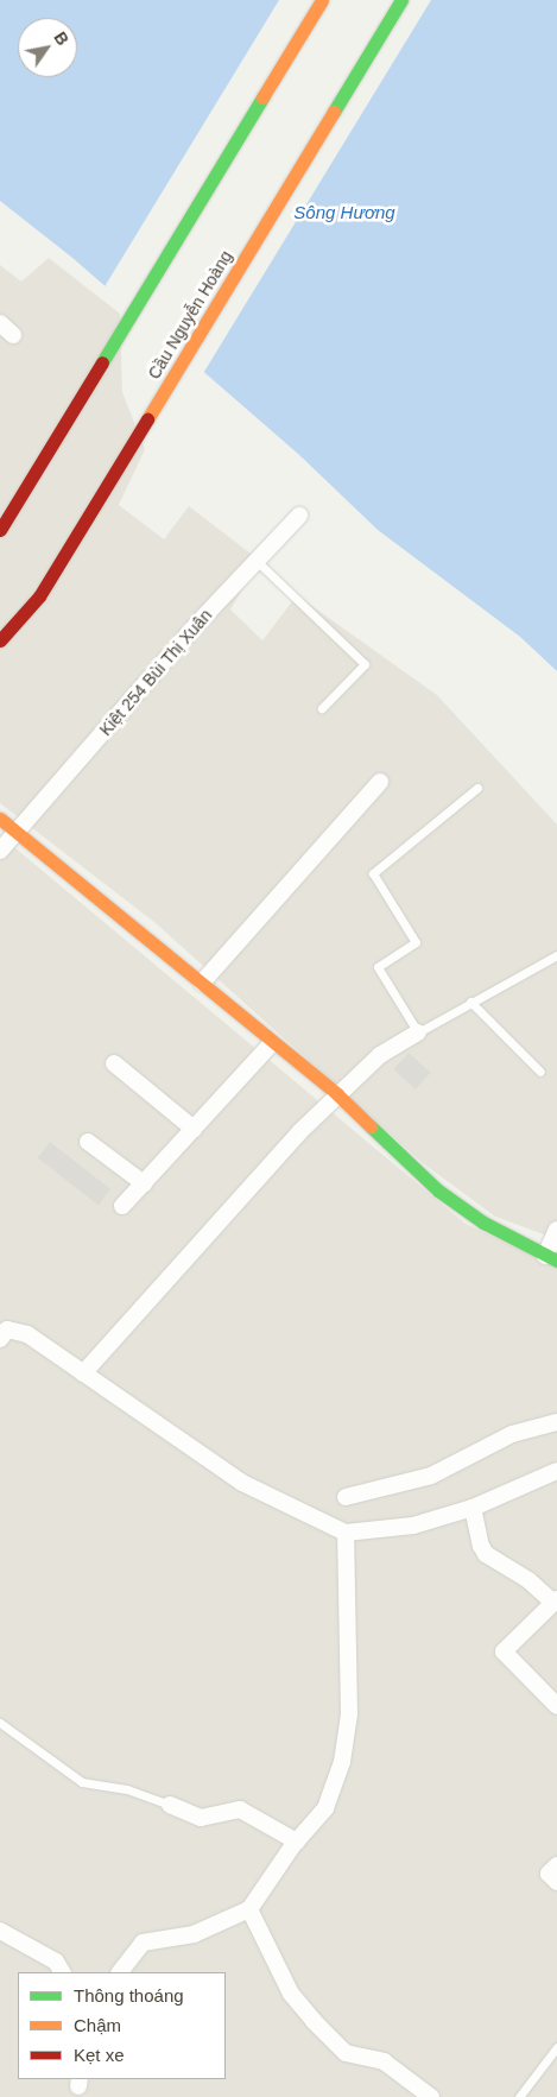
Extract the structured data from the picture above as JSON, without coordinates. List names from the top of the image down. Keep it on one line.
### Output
{"streets":{"main road":["Cầu Nguyễn Hoàng"],"street":["Kiệt 254 Bùi Thị Xuân"]},"water":["Sông Hương"],"legend":["Thông thoáng","Chậm","Kẹt xe"],"north":"top right"}
